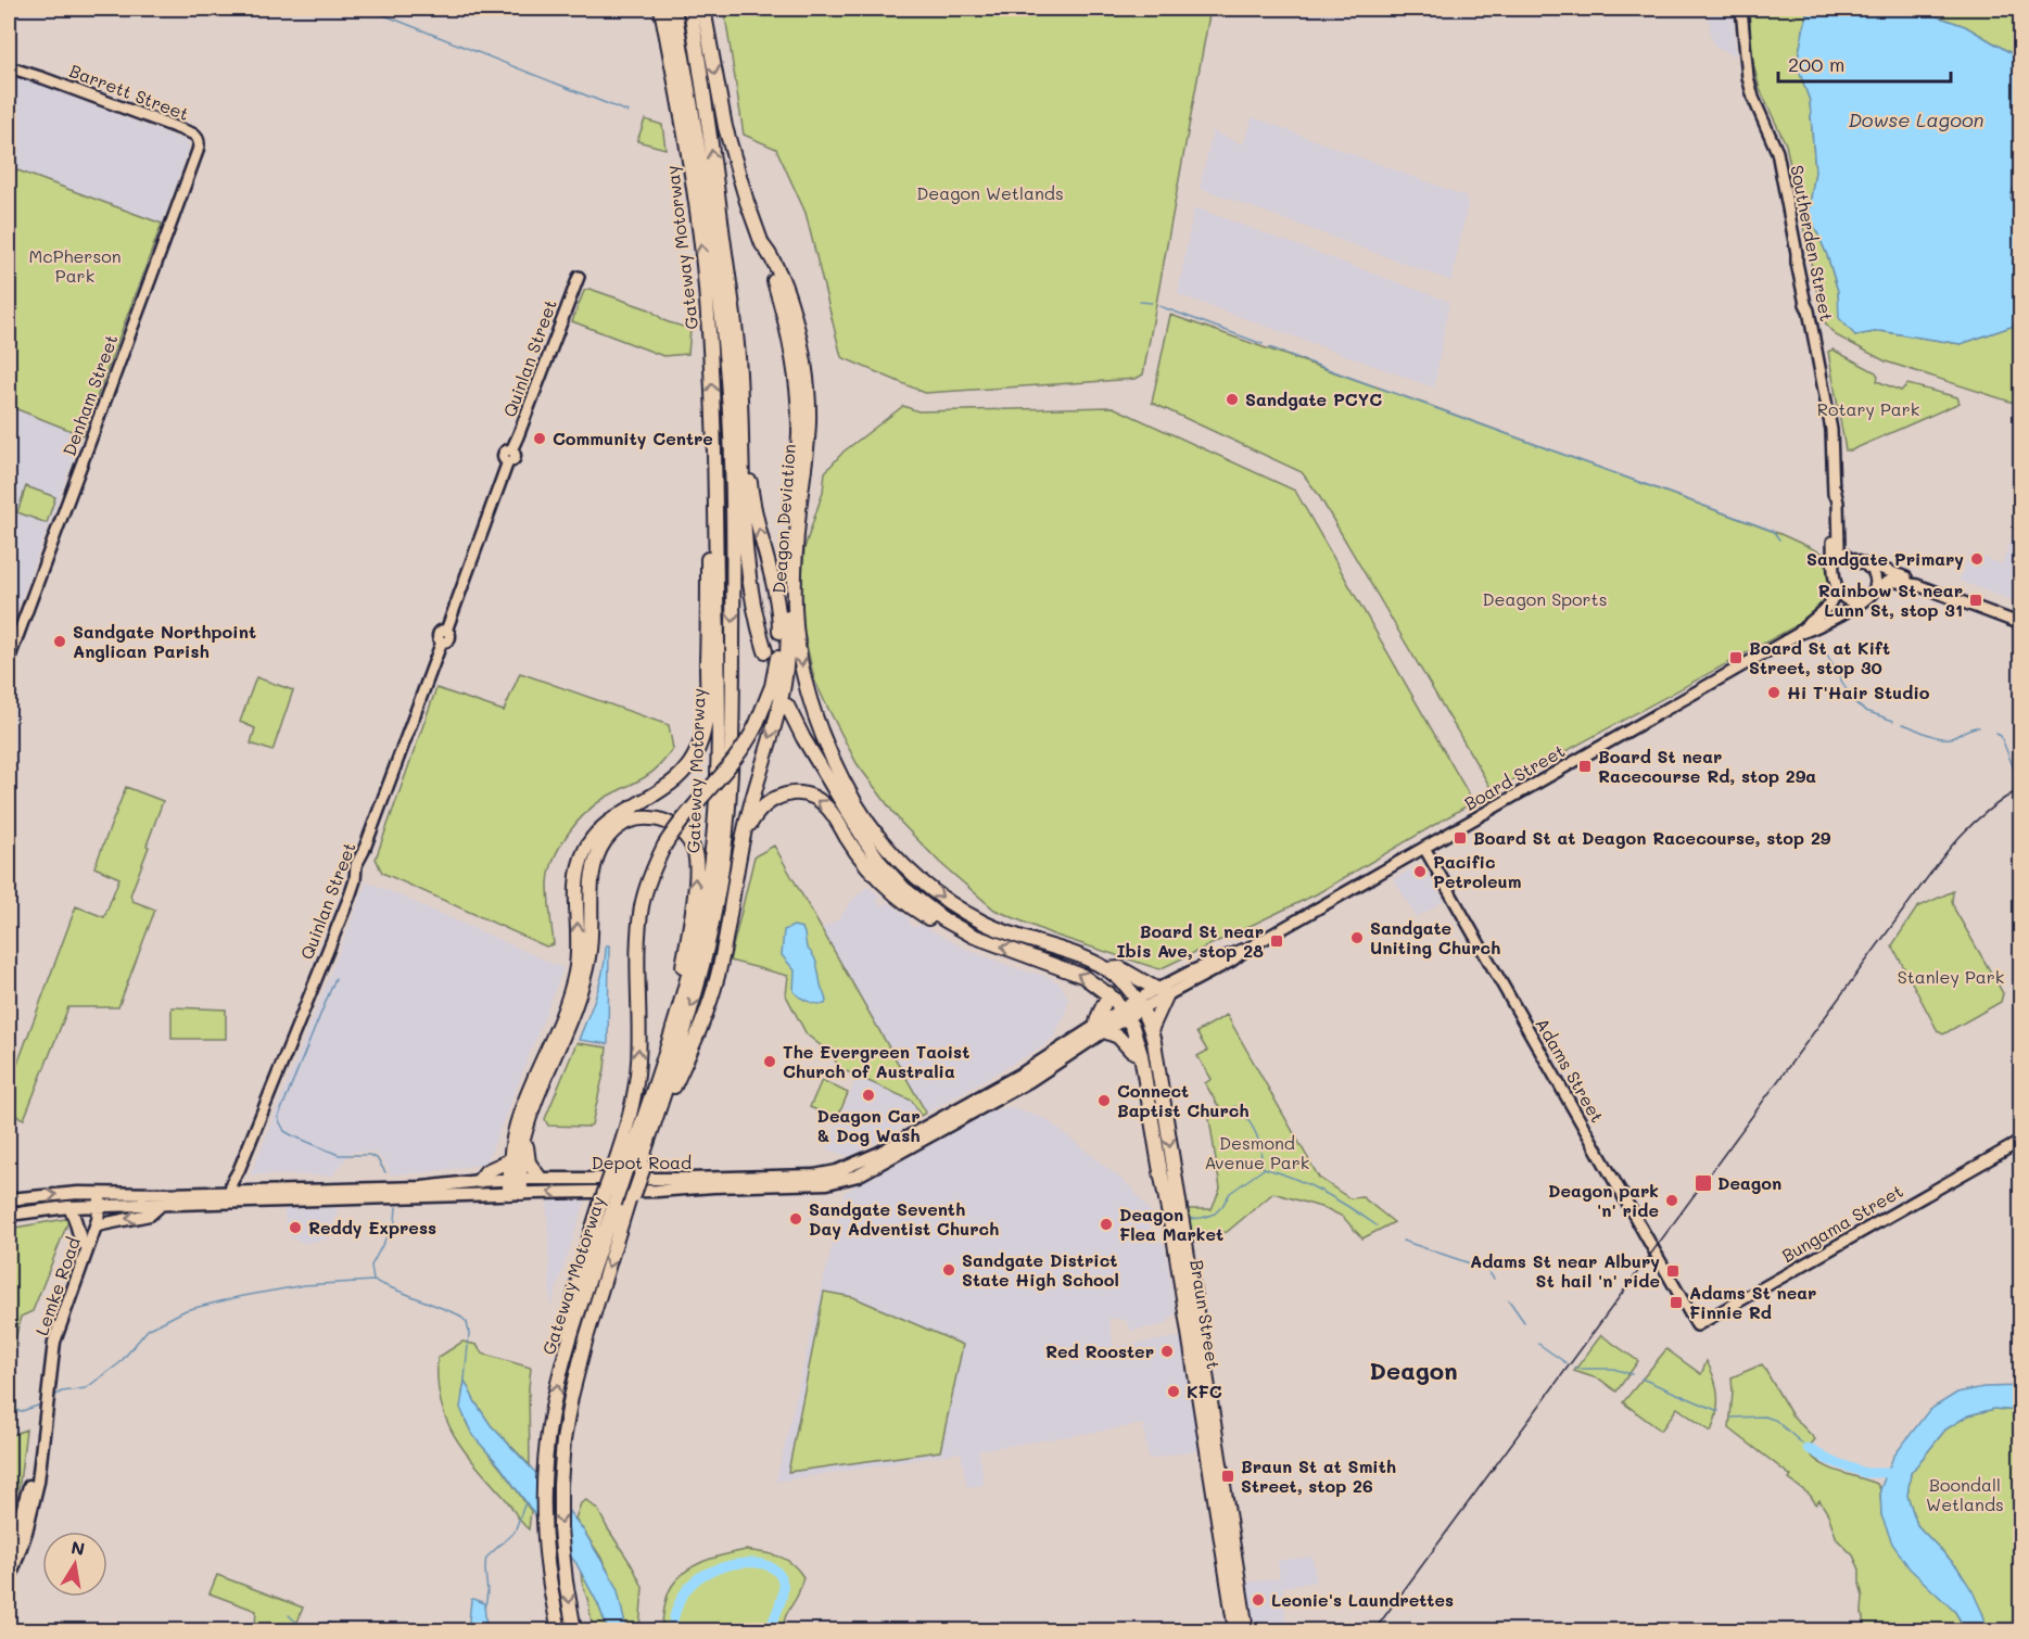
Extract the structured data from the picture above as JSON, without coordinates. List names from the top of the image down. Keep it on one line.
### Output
{"streets":{"highway":["Gateway Motorway","Deagon Deviation","Braun Street"],"main road":["Depot Road","Lemke Road"],"street":["Barrett Street","Southerden Street","Quinlan Street","Denham Street","Board Street","Adams Street","Bungama Street"]},"crossings":[["Barrett Street","Denham Street"],["Southerden Street","Board Street"],["Quinlan Street","Depot Road"],["Deagon Deviation","Board Street"],["Deagon Deviation","Depot Road"],["Deagon Deviation","Braun Street"],["Board Street","Adams Street"],["Board Street","Depot Road"],["Board Street","Braun Street"],["Adams Street","Bungama Street"],["Depot Road","Lemke Road"],["Depot Road","Braun Street"]],"districts":["Deagon"],"water":["Dowse Lagoon"],"parks":["Deagon Wetlands","McPherson Park","Rotary Park","Deagon Sports","Stanley Park","Desmond Avenue Park","Boondall Wetlands"],"places":{"other":["Sandgate PCYC","Community Centre","Sandgate Primary","Sandgate Northpoint Anglican Parish","Hi T'Hair Studio","Pacific Petroleum","Sandgate Uniting Church","The Evergreen Taoist Church of Australia","Deagon Car & Dog Wash","Connect Baptist Church","Deagon park 'n' ride","Sandgate Seventh Day Adventist Church","Deagon Flea Market","Reddy Express","Sandgate District State High School","Red Rooster","KFC","Leonie's Laundrettes"],"transit":["Rainbow St near Lunn St, stop 31","Board St at Kift Street, stop 30","Board St near Racecourse Rd, stop 29a","Board St at Deagon Racecourse, stop 29","Board St near Ibis Ave, stop 28","Deagon","Adams St near Albury St hail 'n' ride","Adams St near Finnie Rd","Braun St at Smith Street, stop 26"]},"scale_bar":"200 m","north":"top"}
